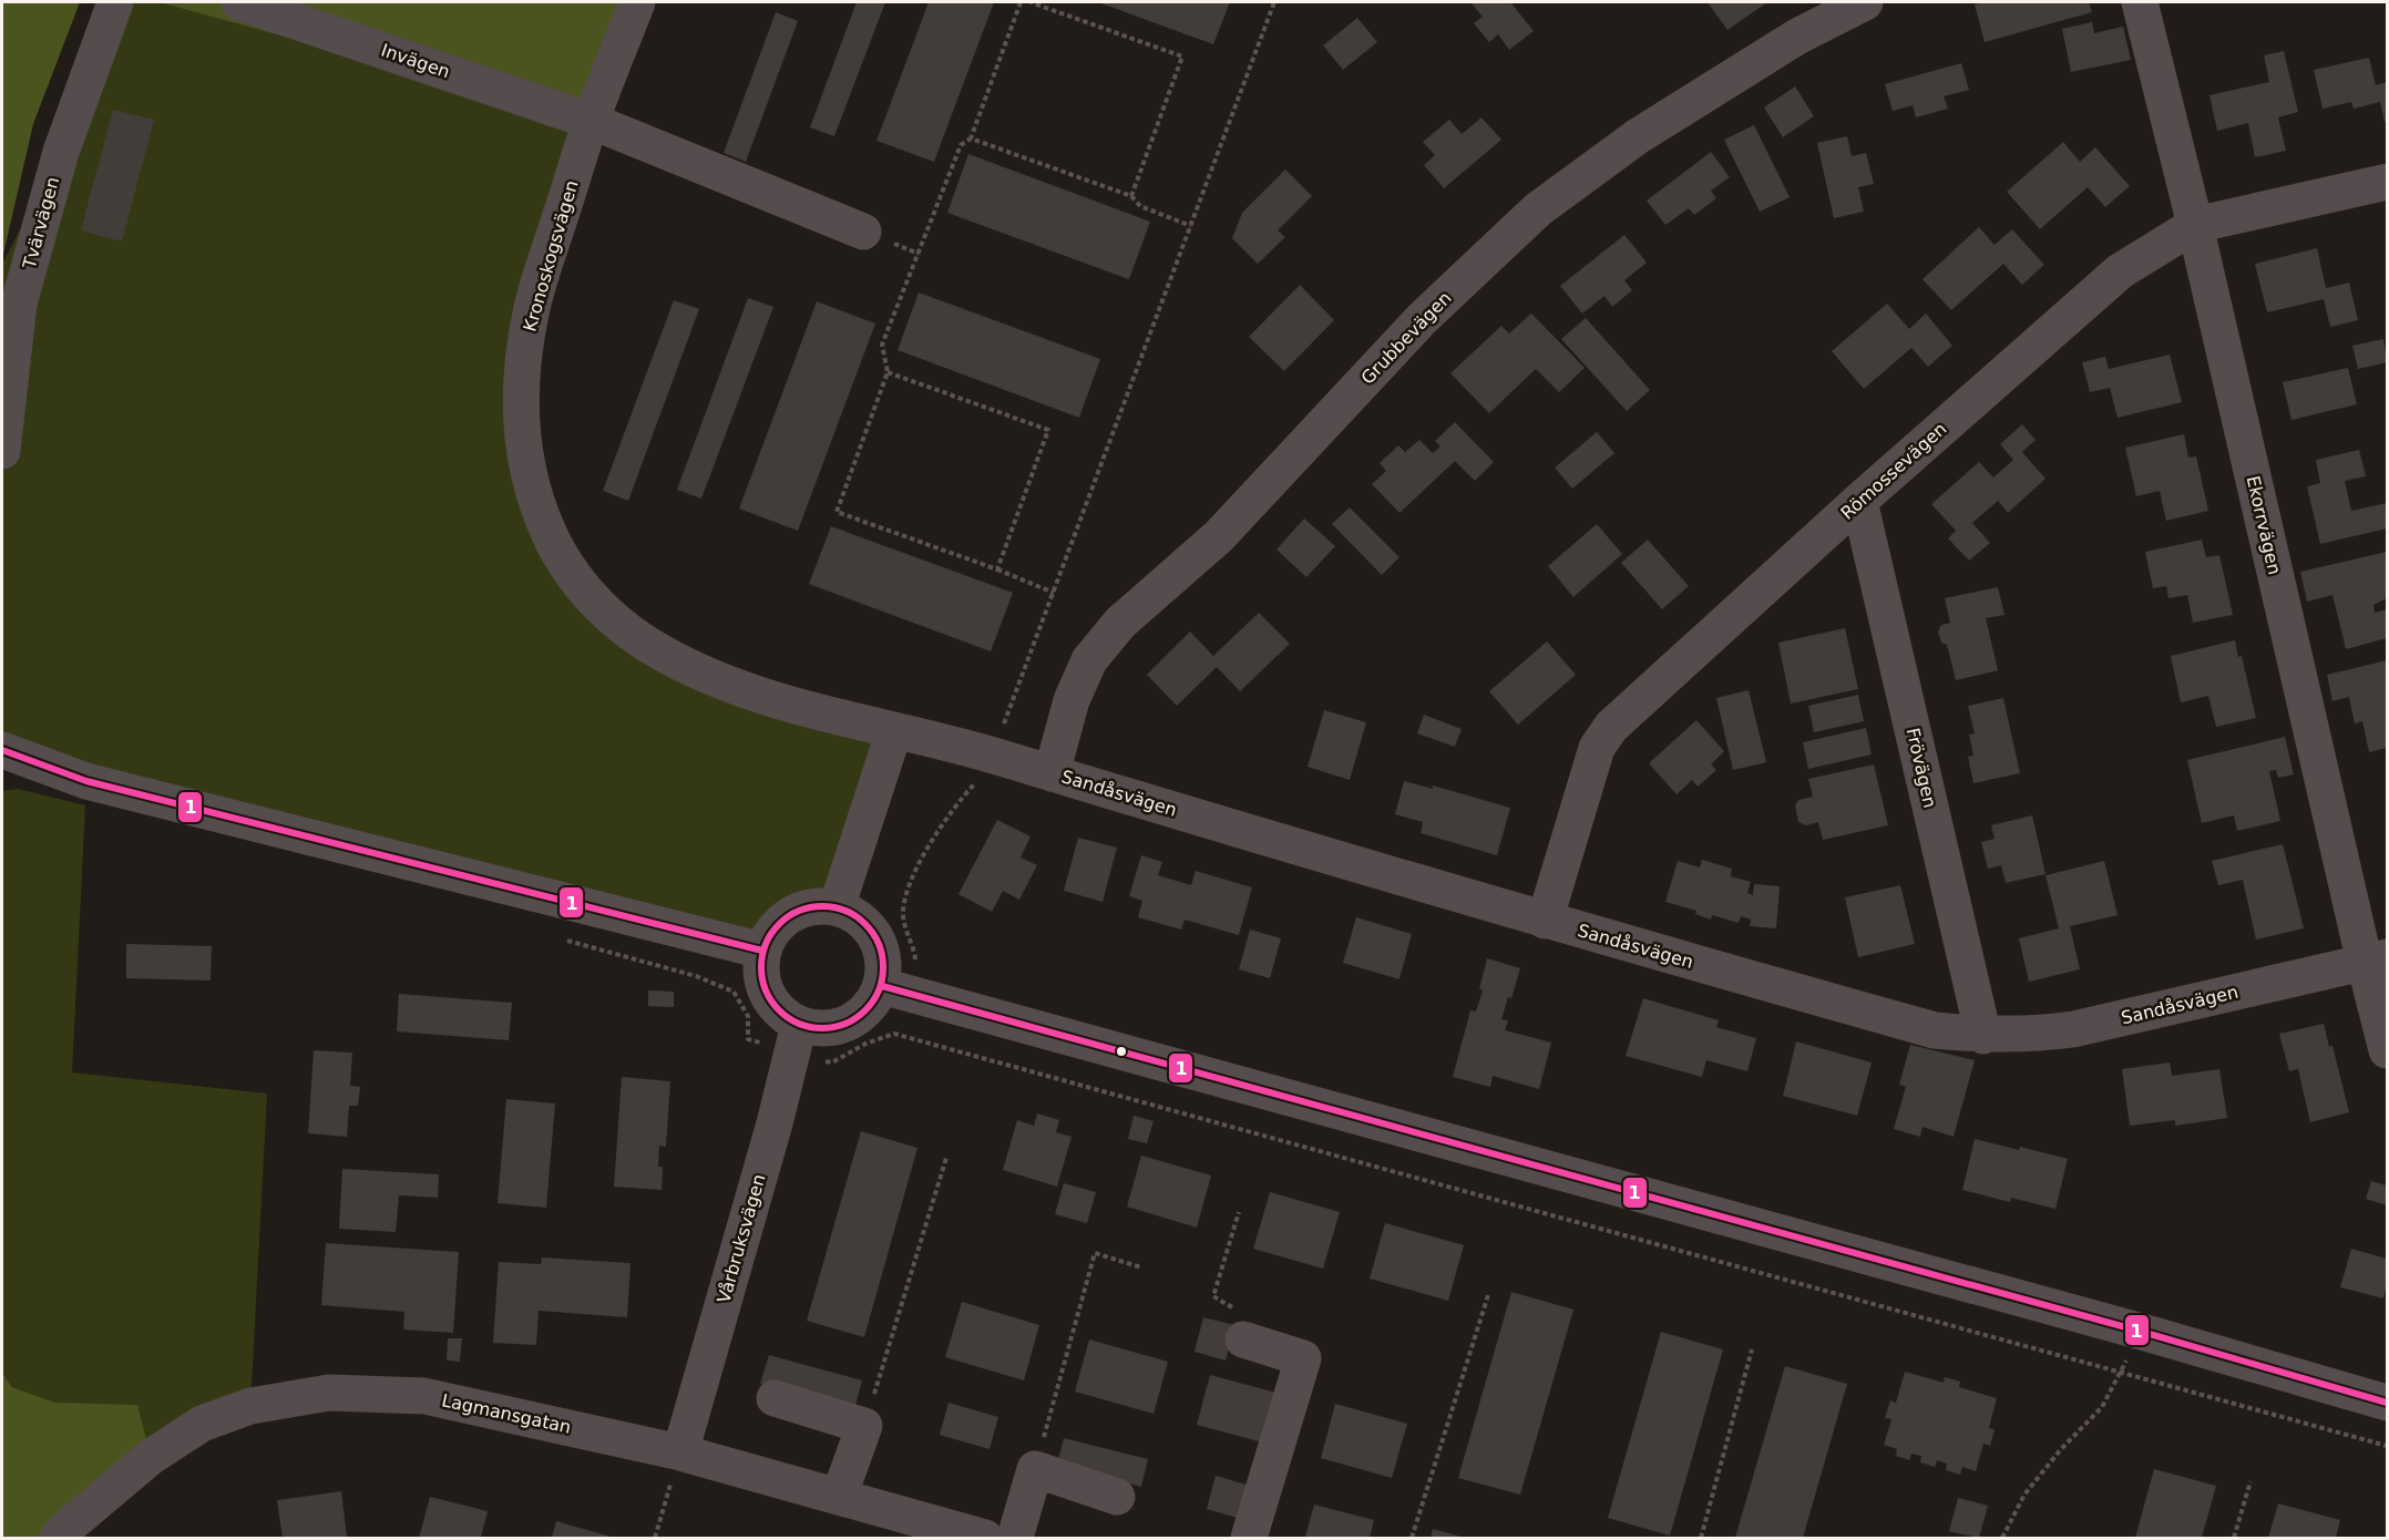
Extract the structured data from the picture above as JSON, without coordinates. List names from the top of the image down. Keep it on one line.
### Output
{"streets":{"street":["Invägen","Tvärvägen","Kronoskogsvägen","Grubbevägen","Römossevägen","Ekorrvägen","Frövägen","Sandåsvägen","Vårbruksvägen","Lagmansgatan"]},"crossings":[["Invägen","Kronoskogsvägen"],["Kronoskogsvägen","Sandåsvägen"],["Grubbevägen","Sandåsvägen"],["Römossevägen","Ekorrvägen"],["Römossevägen","Frövägen"],["Römossevägen","Sandåsvägen"],["Ekorrvägen","Sandåsvägen"],["Frövägen","Sandåsvägen"],["Vårbruksvägen","Lagmansgatan"]],"lines":["transit line 1"]}
